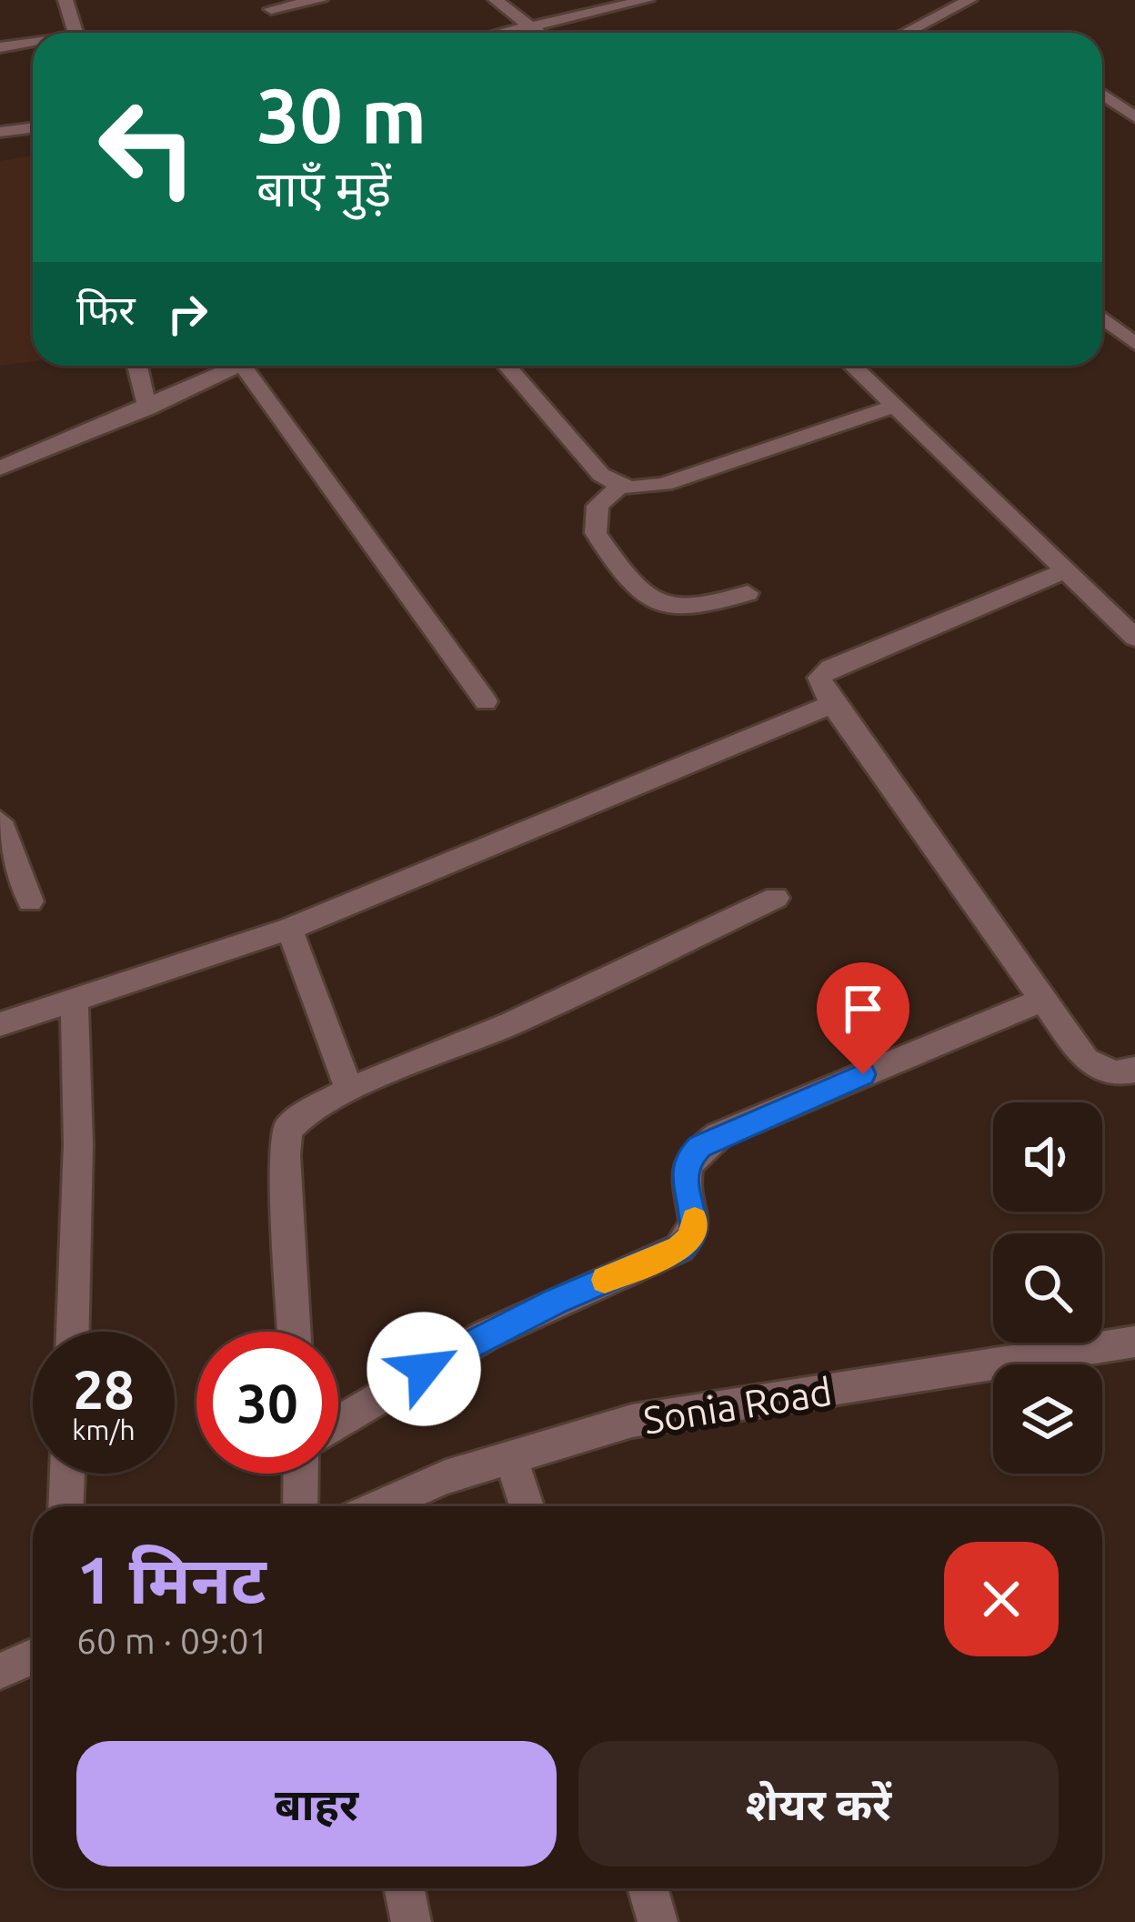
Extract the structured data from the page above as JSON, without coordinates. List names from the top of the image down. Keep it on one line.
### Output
{"streets":{"street":["Sonia Road"]},"page":{"turn":["30 m","बाएँ मुड़ें"],"then":"फिर","speed":"28 km/h","limit":"30","heading":["1 मिनट","60 m · 09:01"],"buttons":["बाहर","शेयर करें"]}}
